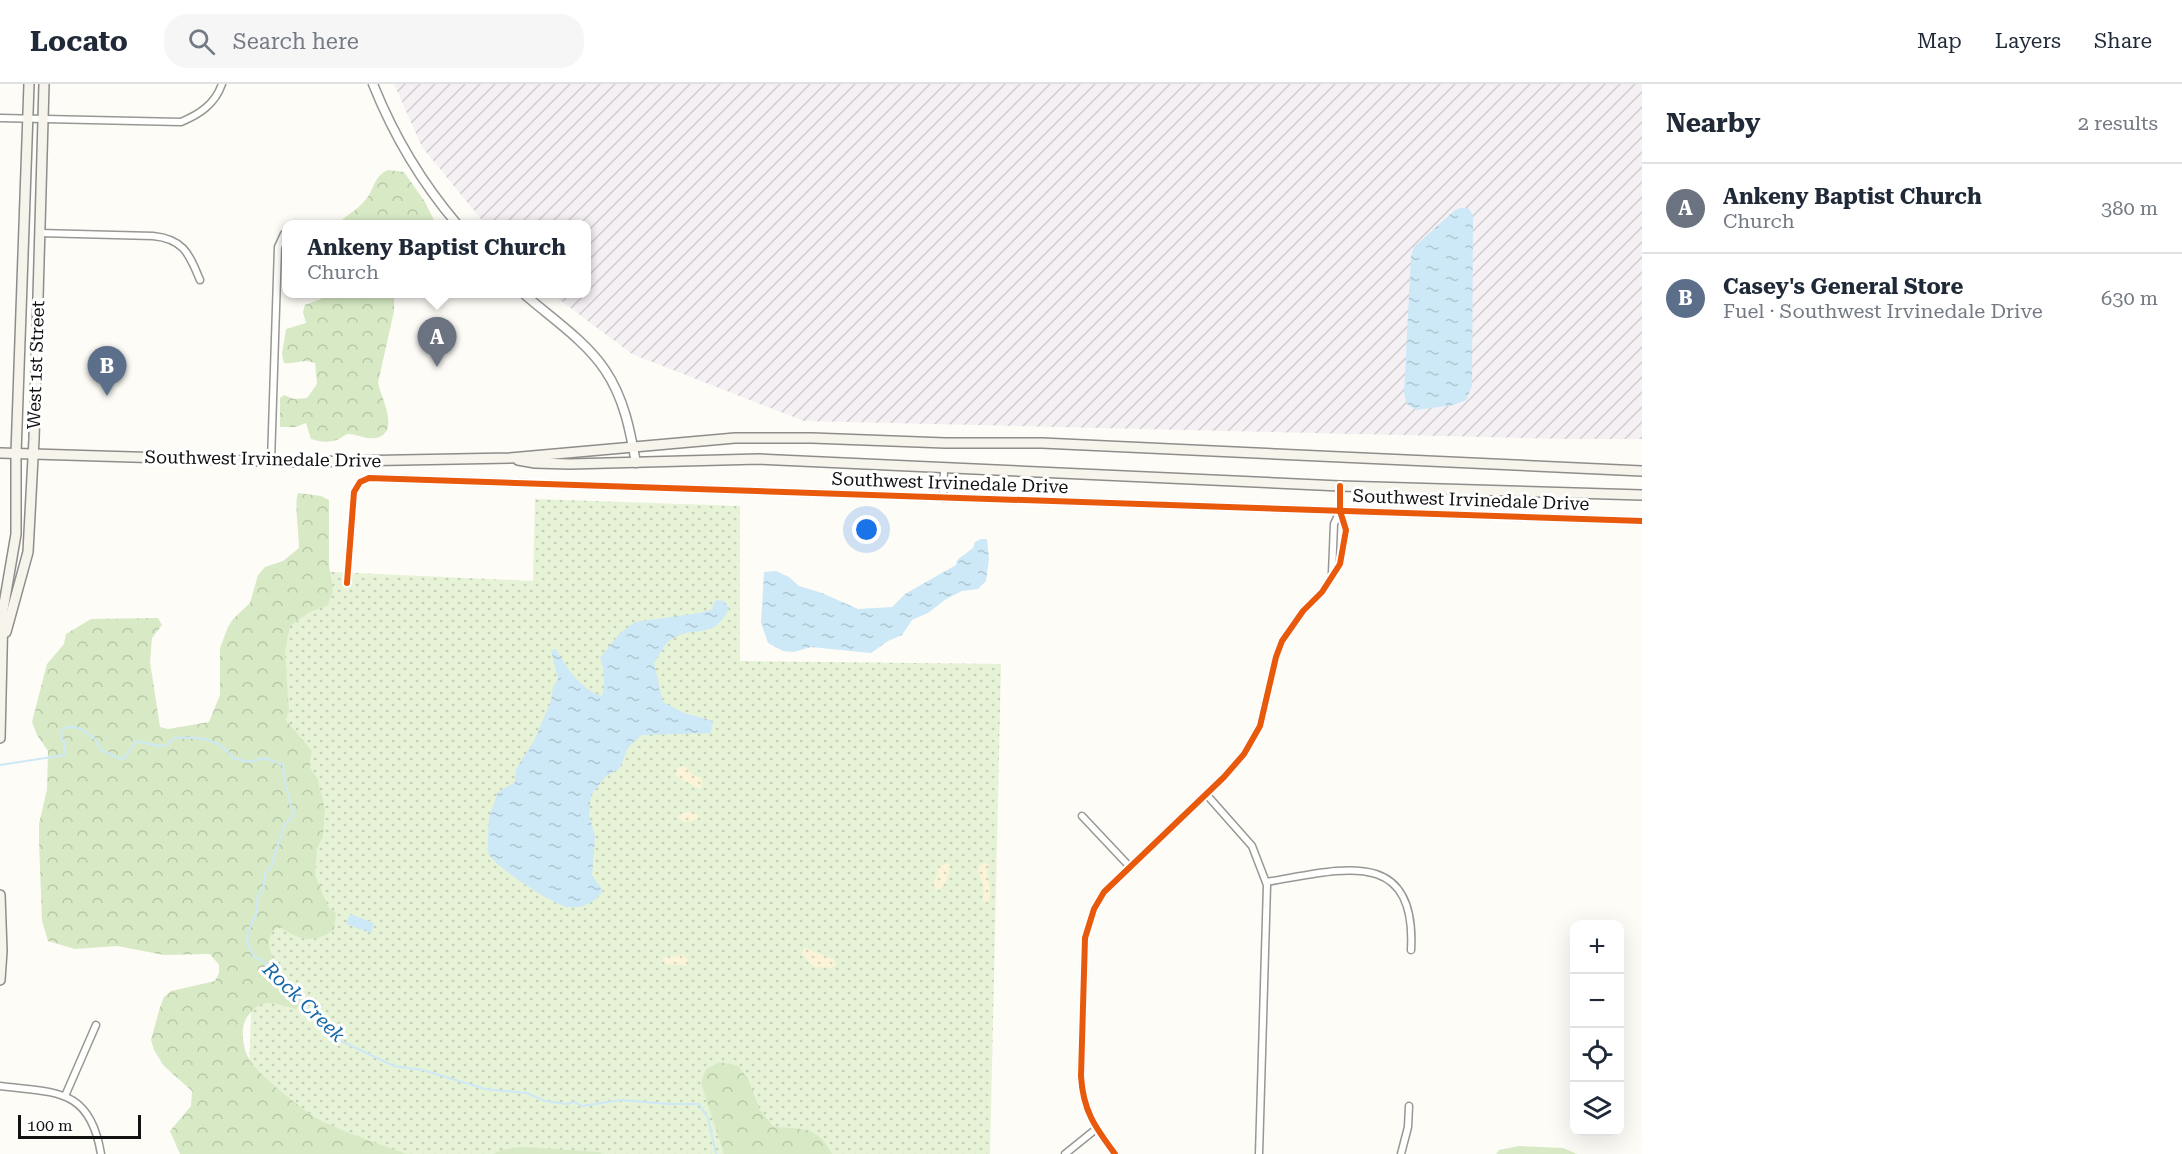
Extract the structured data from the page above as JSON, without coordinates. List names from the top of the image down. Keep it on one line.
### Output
{"streets":{"main road":["West 1st Street","Southwest Irvinedale Drive"]},"crossings":[["West 1st Street","Southwest Irvinedale Drive"]],"water":["Rock Creek"],"scale_bar":"100 m","page":{"header":"Locato","search":"Search here","nav":["Map","Layers","Share"],"heading":["Nearby","2 results"],"list":[{"mark":"A","name":"Ankeny Baptist Church","note":"Church","value":"380 m"},{"mark":"B","name":"Casey's General Store","note":"Fuel · Southwest Irvinedale Drive","value":"630 m"}],"popup":["Ankeny Baptist Church","Church"],"pins":["A","B"],"map_buttons":["+","−"],"scale":"100 m"}}
